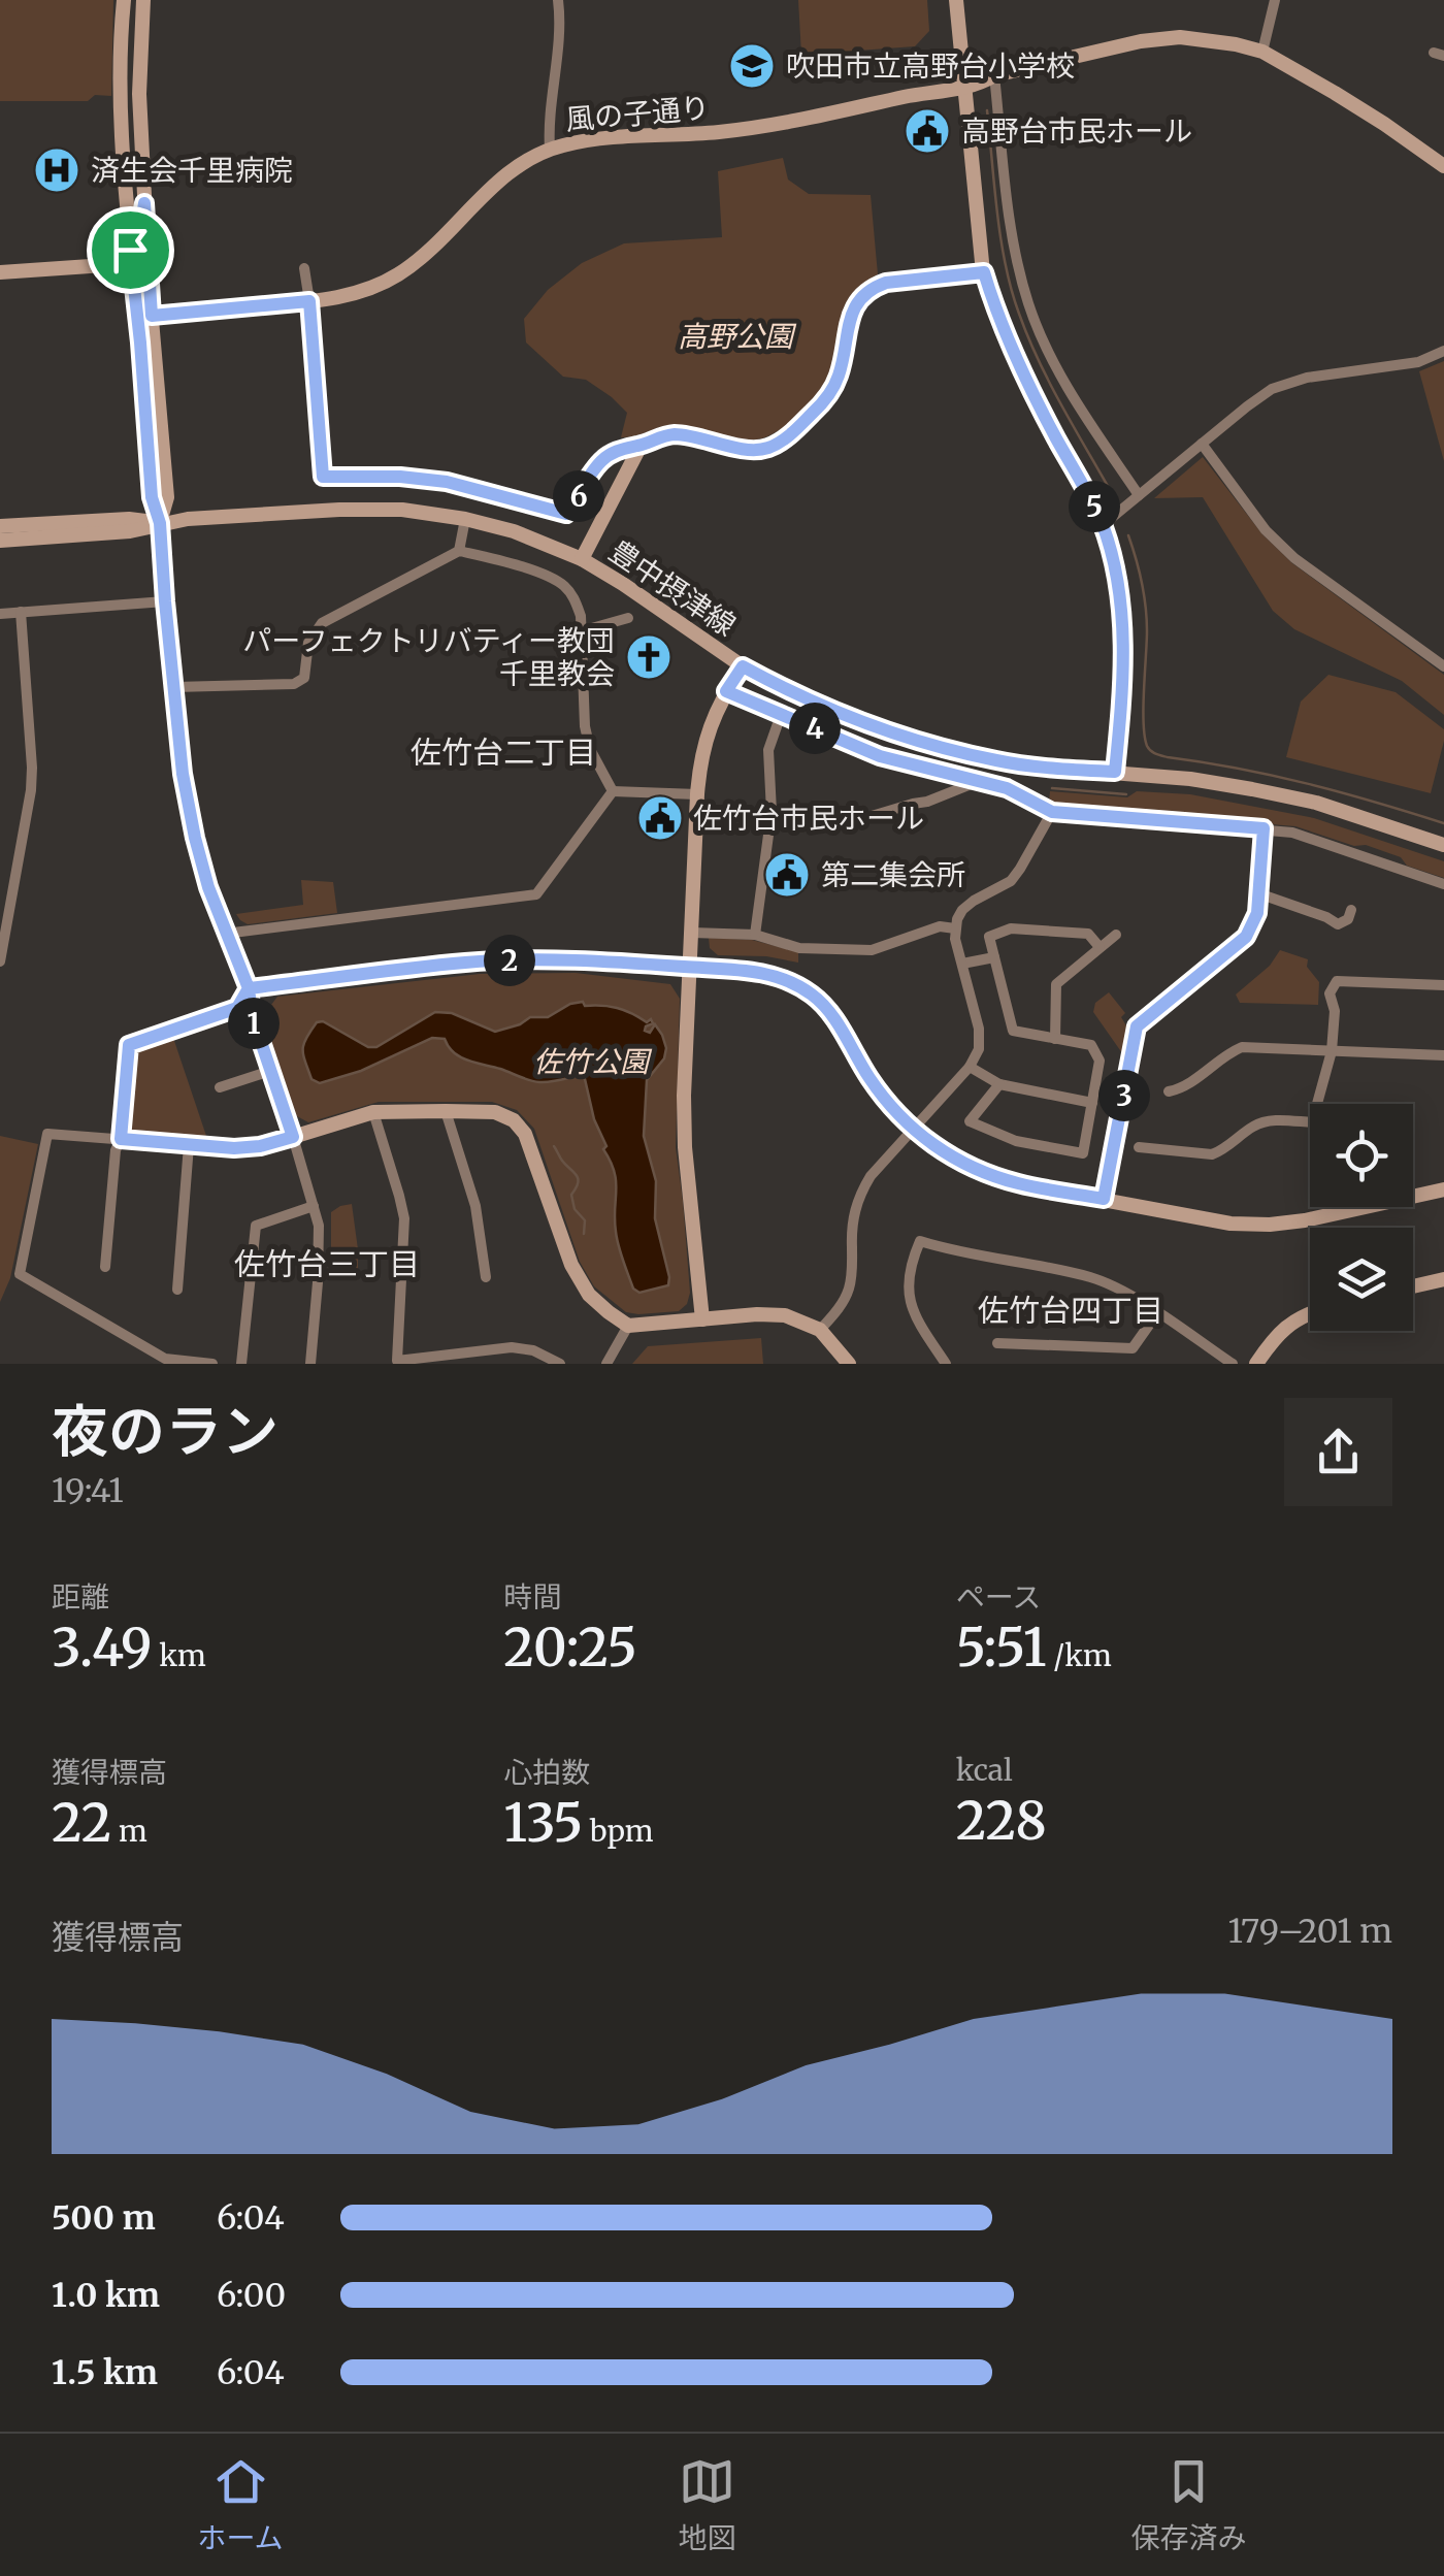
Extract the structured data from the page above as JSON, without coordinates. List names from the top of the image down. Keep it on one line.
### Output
{"streets":{"street":["風の子通り","豊中摂津線"]},"districts":["佐竹台二丁目","佐竹台三丁目","佐竹台四丁目"],"parks":["高野公園","佐竹公園"],"places":{"school or university":["吹田市立高野台小学校"],"public building":["高野台市民ホール","佐竹台市民ホール","第二集会所"],"hospital":["済生会千里病院"],"church":["パーフェクトリバティー教団 千里教会"]},"page":{"pins":["6","5","4","2","1","3"],"heading":["夜のラン","19:41"],"stats":[["距離","3.49 km"],["時間","20:25"],["ペース","5:51 /km"],["獲得標高","22 m"],["心拍数","135 bpm"],["kcal","228"]],"chart":["獲得標高","179–201 m"],"list":[{"name":"500 m","note":"6:04"},{"name":"1.0 km","note":"6:00"},{"name":"1.5 km","note":"6:04"}],"tabs":["ホーム","地図","保存済み"]}}
